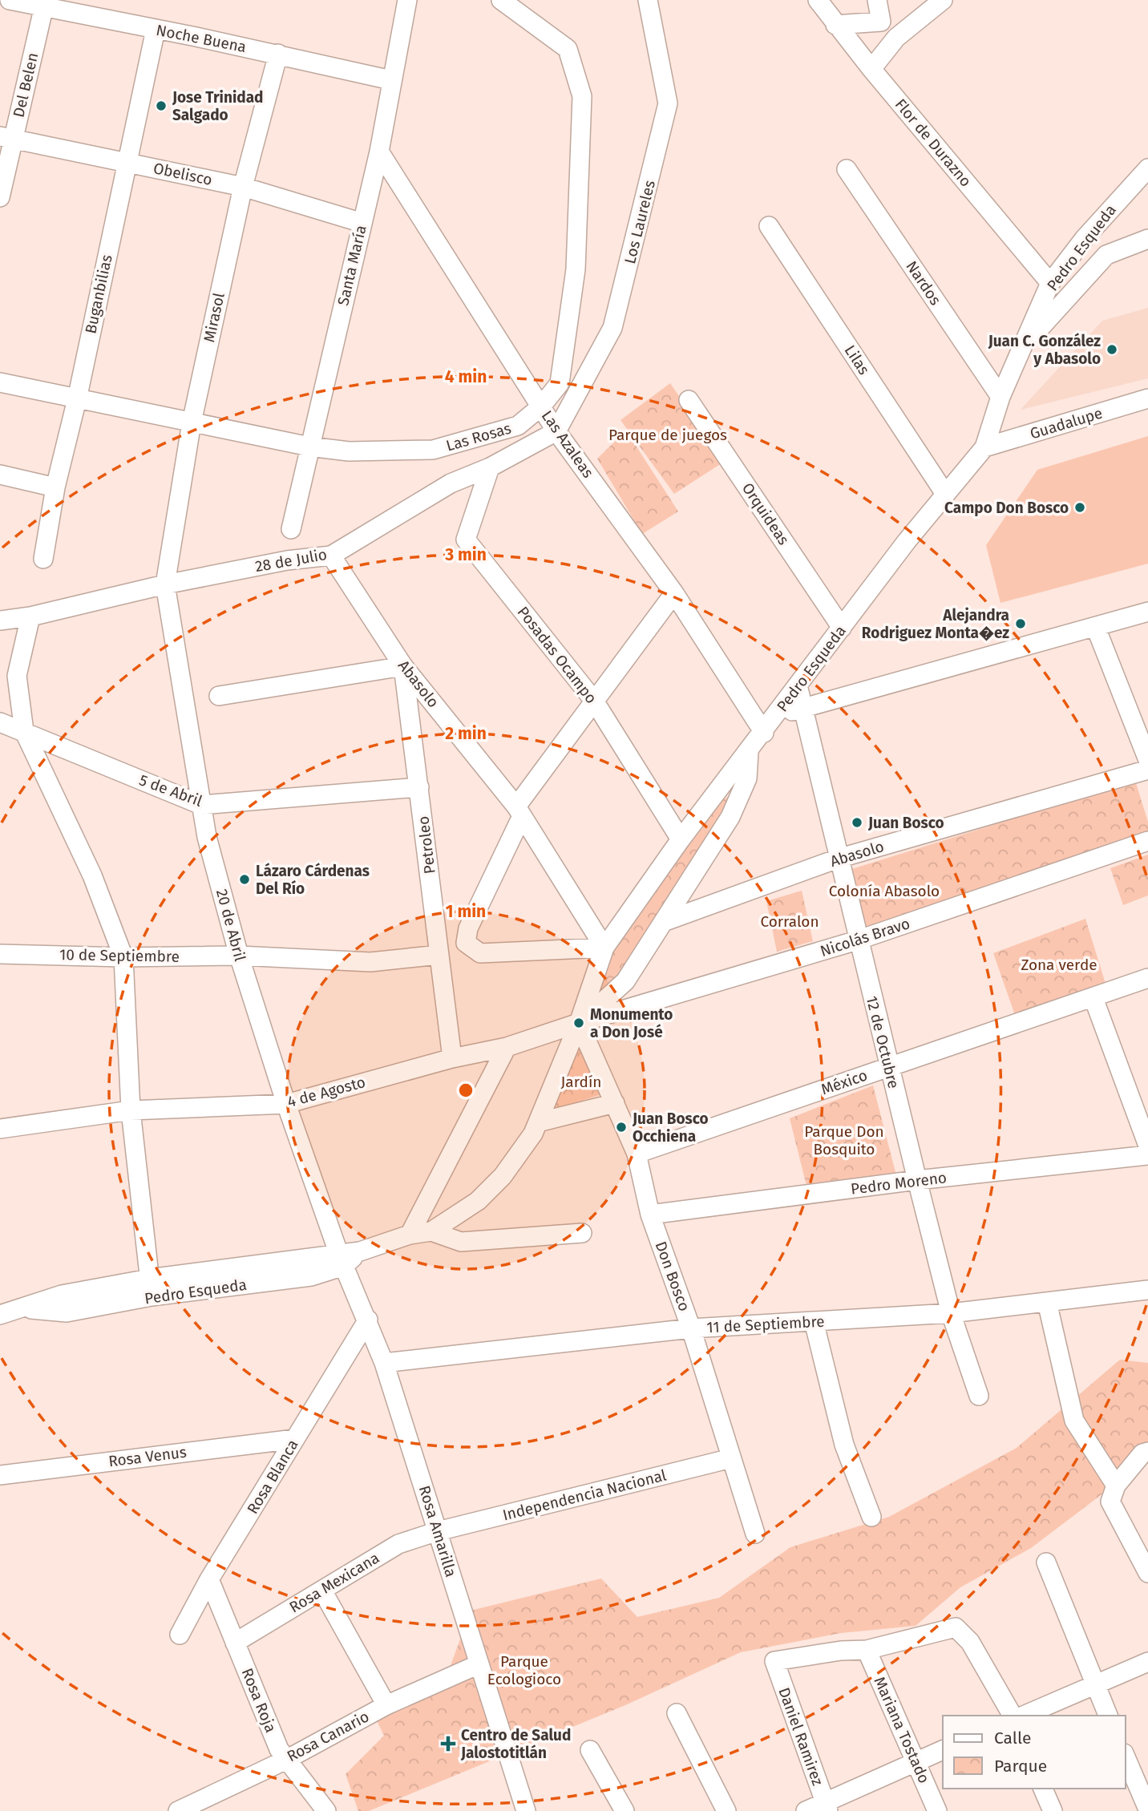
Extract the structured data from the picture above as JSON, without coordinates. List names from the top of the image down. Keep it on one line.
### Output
{"streets":{"street":["Noche Buena","Del Belen","Flor de Durazno","Obelisco","Los Laureles","Pedro Esqueda","Santa María","Nardos","Buganbilias","Mirasol","Lilas","Guadalupe","Las Rosas","Las Azaleas","Orquideas","28 de Julio","Posadas Ocampo","Abasolo","5 de Abril","Petroleo","20 de Abril","Nicolás Bravo","10 de Septiembre","12 de Octubre","México","4 de Agosto","Pedro Moreno","Don Bosco","11 de Septiembre","Rosa Venus","Rosa Blanca","Independencia Nacional","Rosa Amarilla","Rosa Mexicana","Rosa Roja","Mariana Tostado","Rosa Canario","Daniel Ramirez"]},"crossings":[["Noche Buena","Del Belen"],["Noche Buena","Santa María"],["Noche Buena","Buganbilias"],["Noche Buena","Mirasol"],["Del Belen","Obelisco"],["Flor de Durazno","Pedro Esqueda"],["Obelisco","Santa María"],["Obelisco","Buganbilias"],["Obelisco","Mirasol"],["Los Laureles","Las Azaleas"],["Los Laureles","28 de Julio"],["Pedro Esqueda","Nardos"],["Pedro Esqueda","Lilas"],["Pedro Esqueda","Guadalupe"],["Pedro Esqueda","Las Azaleas"],["Pedro Esqueda","Orquideas"],["Pedro Esqueda","Posadas Ocampo"],["Pedro Esqueda","Abasolo"],["Pedro Esqueda","20 de Abril"],["Pedro Esqueda","Nicolás Bravo"],["Pedro Esqueda","12 de Octubre"],["Pedro Esqueda","4 de Agosto"],["Pedro Esqueda","Don Bosco"],["Pedro Esqueda","Rosa Amarilla"],["Santa María","Las Rosas"],["Santa María","Las Azaleas"],["Buganbilias","Las Rosas"],["Mirasol","Las Rosas"],["Mirasol","28 de Julio"],["Mirasol","20 de Abril"],["Las Rosas","Las Azaleas"],["Las Azaleas","28 de Julio"],["28 de Julio","Posadas Ocampo"],["28 de Julio","Abasolo"],["28 de Julio","20 de Abril"],["Abasolo","Petroleo"],["Abasolo","12 de Octubre"],["5 de Abril","Petroleo"],["5 de Abril","20 de Abril"],["Petroleo","10 de Septiembre"],["Petroleo","4 de Agosto"],["20 de Abril","10 de Septiembre"],["20 de Abril","4 de Agosto"],["20 de Abril","Rosa Amarilla"],["Nicolás Bravo","12 de Octubre"],["Nicolás Bravo","4 de Agosto"],["Nicolás Bravo","Don Bosco"],["12 de Octubre","México"],["12 de Octubre","Pedro Moreno"],["12 de Octubre","11 de Septiembre"],["México","Don Bosco"],["4 de Agosto","Don Bosco"],["Pedro Moreno","Don Bosco"],["Don Bosco","11 de Septiembre"],["Don Bosco","Independencia Nacional"],["11 de Septiembre","Rosa Amarilla"],["Rosa Venus","Rosa Blanca"],["Rosa Blanca","Rosa Amarilla"],["Rosa Blanca","Rosa Roja"],["Independencia Nacional","Rosa Amarilla"],["Independencia Nacional","Rosa Mexicana"],["Rosa Amarilla","Rosa Mexicana"],["Rosa Amarilla","Rosa Canario"],["Rosa Mexicana","Rosa Roja"],["Rosa Roja","Rosa Canario"],["Mariana Tostado","Daniel Ramirez"]],"parks":["Parque de juegos","Colonía Abasolo","Corralon","Zona verde","Jardín","Parque Don Bosquito","Parque Ecologioco"],"places":{"other":["Jose Trinidad Salgado","Juan C. González y Abasolo","Campo Don Bosco","Alejandra Rodriguez Monta�ez","Juan Bosco","Lázaro Cárdenas Del Río","Monumento a Don José","Juan Bosco Occhiena"],"health":["Centro de Salud Jalostotitlán"]},"legend":["Calle","Parque"],"rings":["4 min","3 min","2 min","1 min"]}
